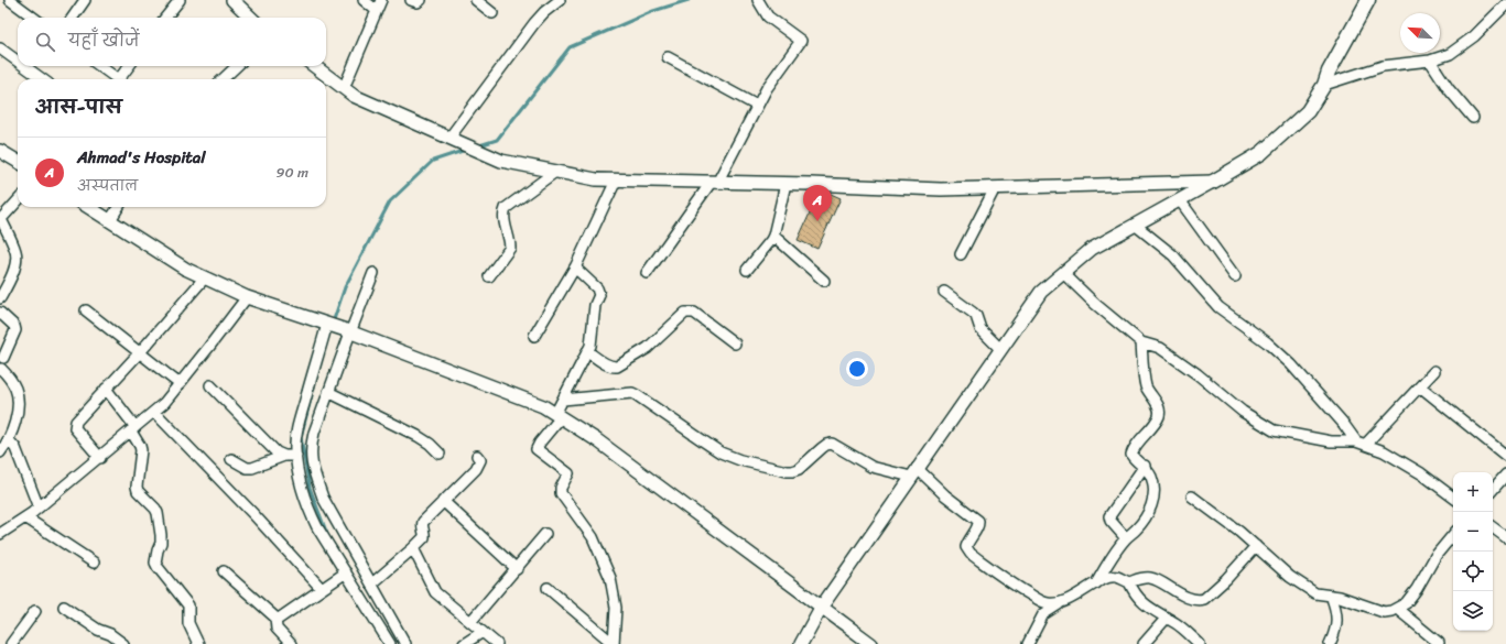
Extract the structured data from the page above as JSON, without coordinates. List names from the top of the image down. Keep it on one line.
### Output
{"north":"top left","page":{"search":"यहाँ खोजें","heading":"आस-पास","list":[{"mark":"A","name":"Ahmad's Hospital","note":"अस्पताल","value":"90 m"}],"pins":"A","map_buttons":["+","−"]}}
